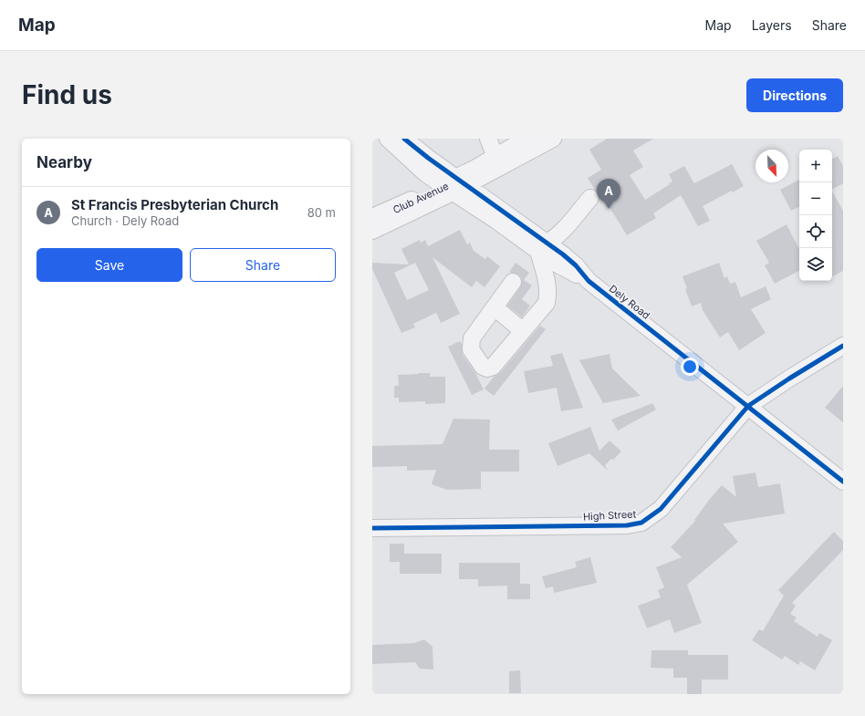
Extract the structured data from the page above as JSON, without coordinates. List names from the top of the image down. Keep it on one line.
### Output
{"streets":{"street":["Club Avenue","Dely Road","High Street"]},"crossings":[["Club Avenue","Dely Road"],["Dely Road","High Street"]],"north":"bottom right","page":{"header":"Map","nav":["Map","Layers","Share"],"buttons":["Directions",["Save","Share"]],"title":"Find us","heading":"Nearby","map_buttons":["+","−"],"pins":"A","list":[{"mark":"A","name":"St Francis Presbyterian Church","note":"Church · Dely Road","value":"80 m"}]}}
